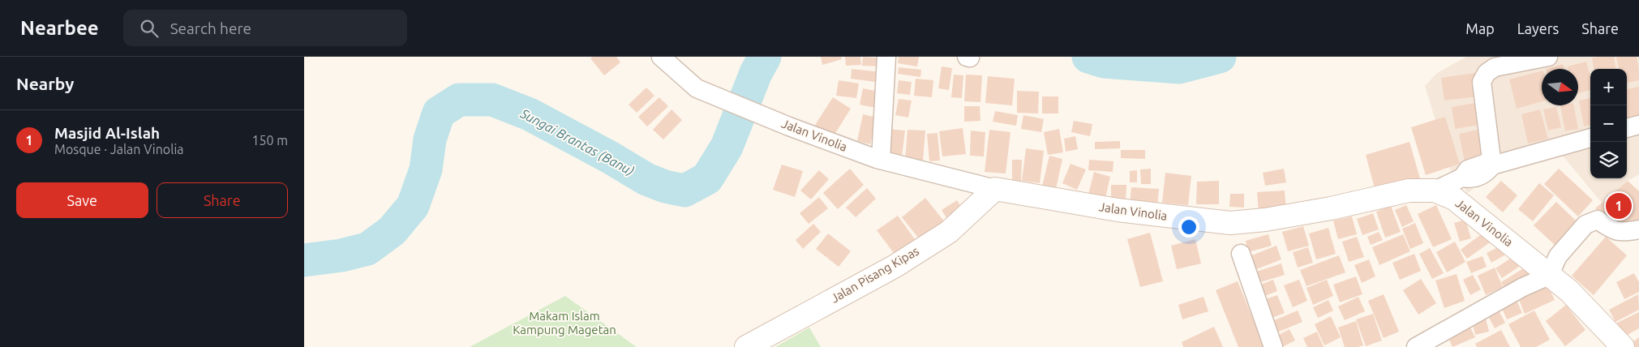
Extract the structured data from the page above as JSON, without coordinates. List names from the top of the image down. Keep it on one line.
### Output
{"streets":{"street":["Jalan Vinolia","Jalan Pisang Kipas"]},"crossings":[["Jalan Vinolia","Jalan Pisang Kipas"]],"water":["Sungai Brantas (Banu)"],"parks":["Makam Islam Kampung Magetan"],"north":"right","page":{"header":"Nearbee","search":"Search here","nav":["Map","Layers","Share"],"heading":"Nearby","map_buttons":["+","−"],"list":[{"mark":"1","name":"Masjid Al-Islah","note":"Mosque · Jalan Vinolia","value":"150 m"}],"buttons":["Save","Share"],"pins":"1"}}
